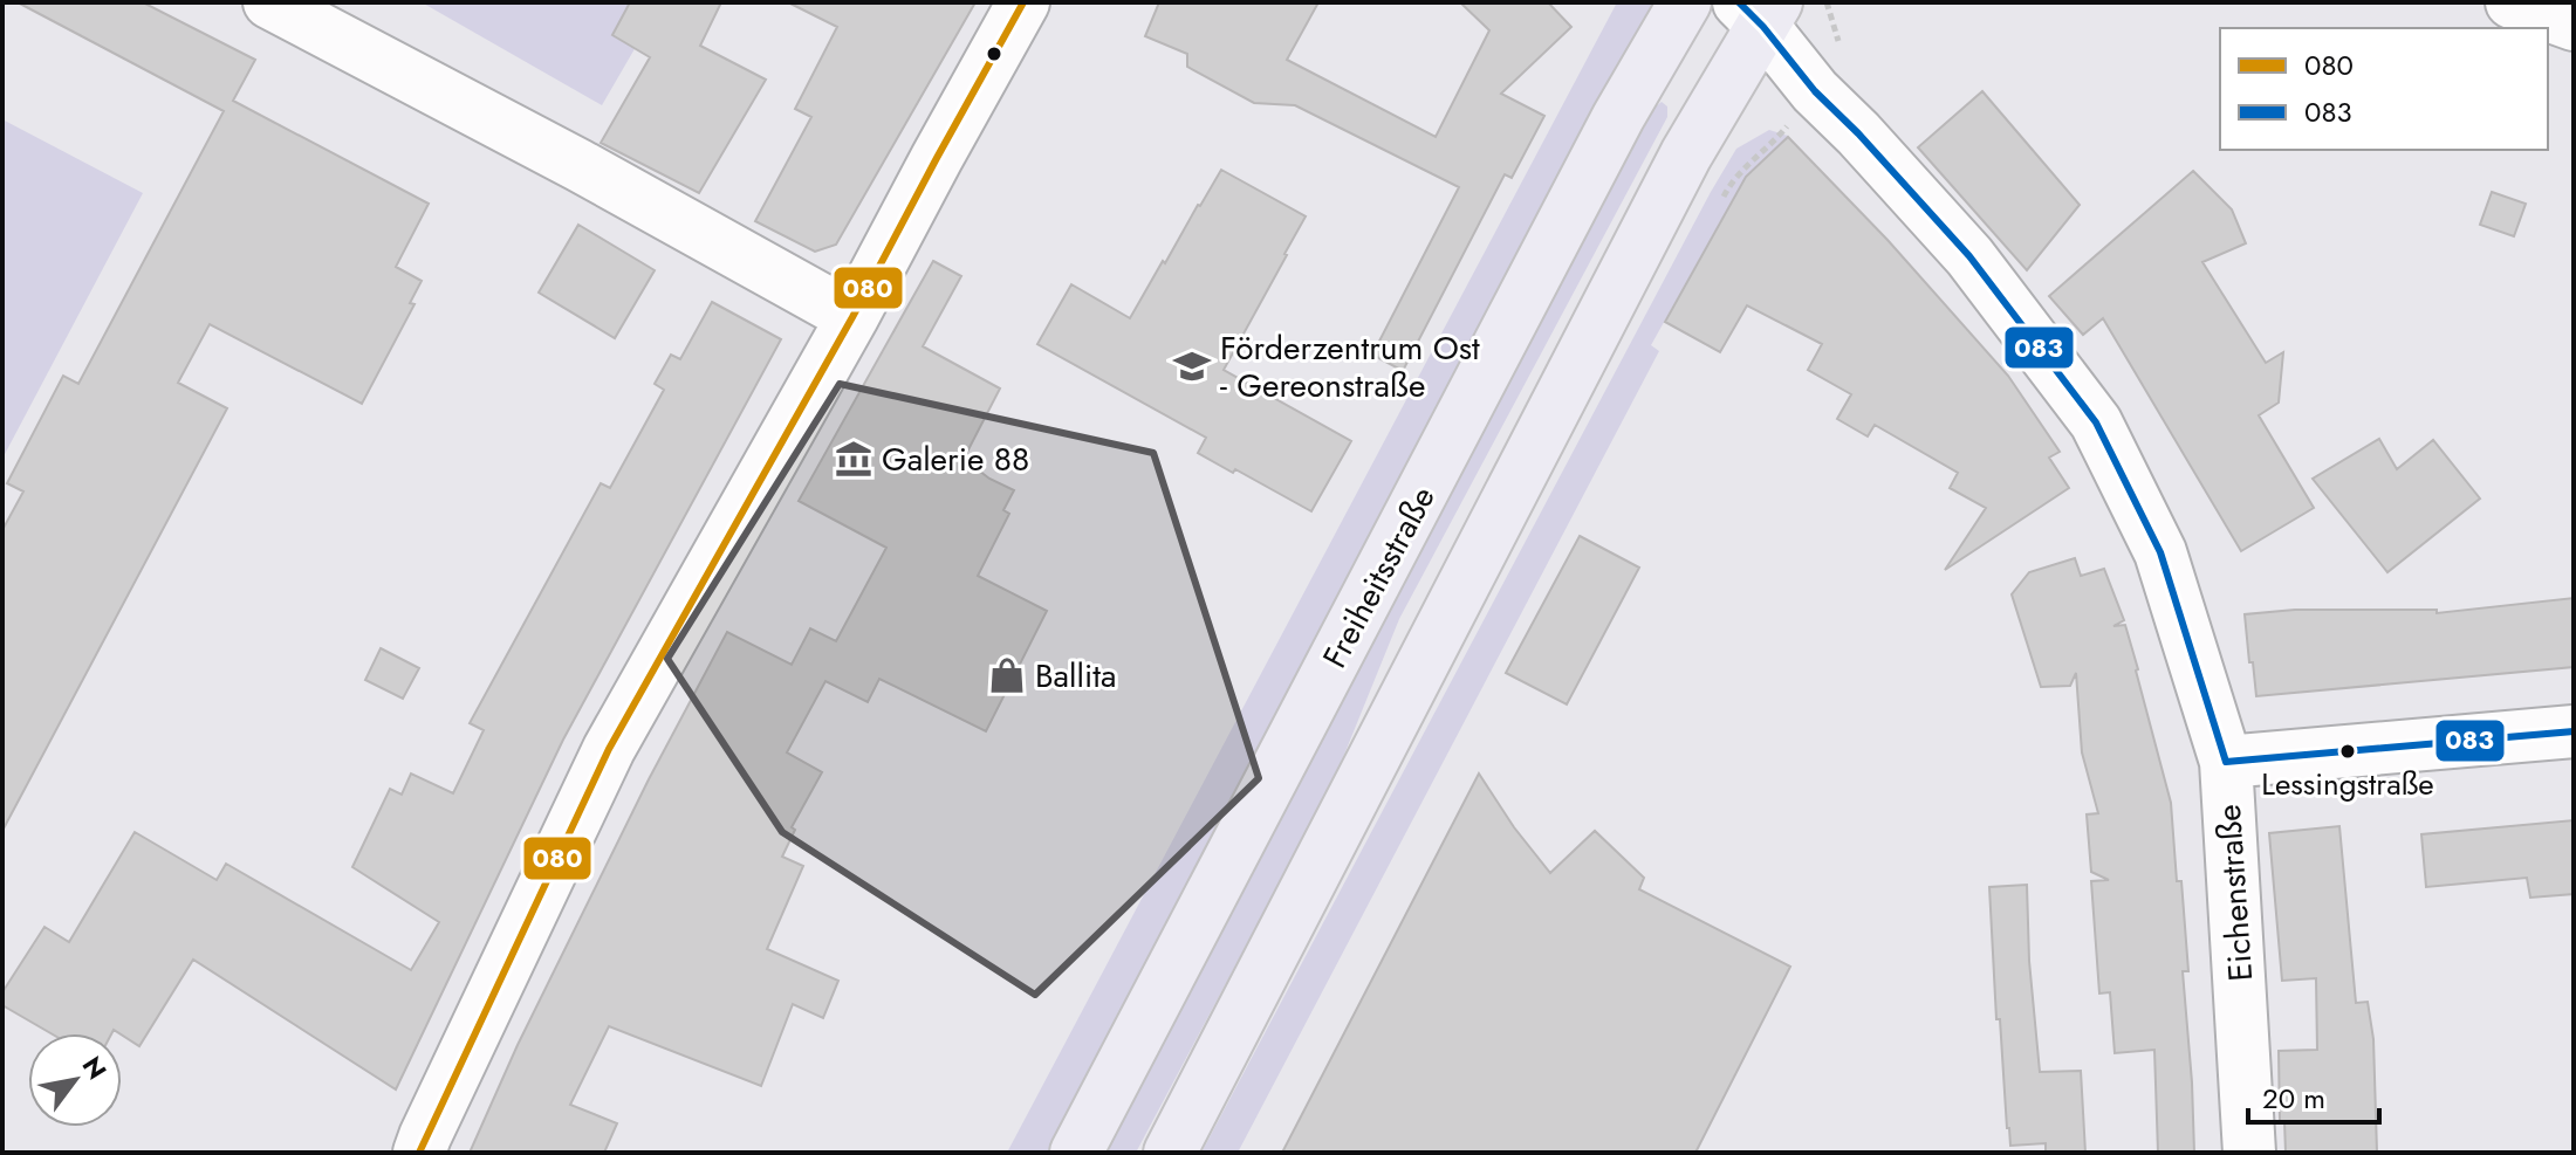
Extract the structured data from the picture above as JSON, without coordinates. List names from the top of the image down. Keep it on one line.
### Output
{"streets":{"main road":["Freiheitsstraße"],"street":["Eichenstraße"]},"places":{"school or university":["Förderzentrum Ost - Gereonstraße"],"museum":["Galerie 88"],"shop":["Ballita"],"other":["Lessingstraße"]},"lines":["transit line 080","transit line 083"],"legend":["080","083"],"scale_bar":"20 m","north":"top right"}
